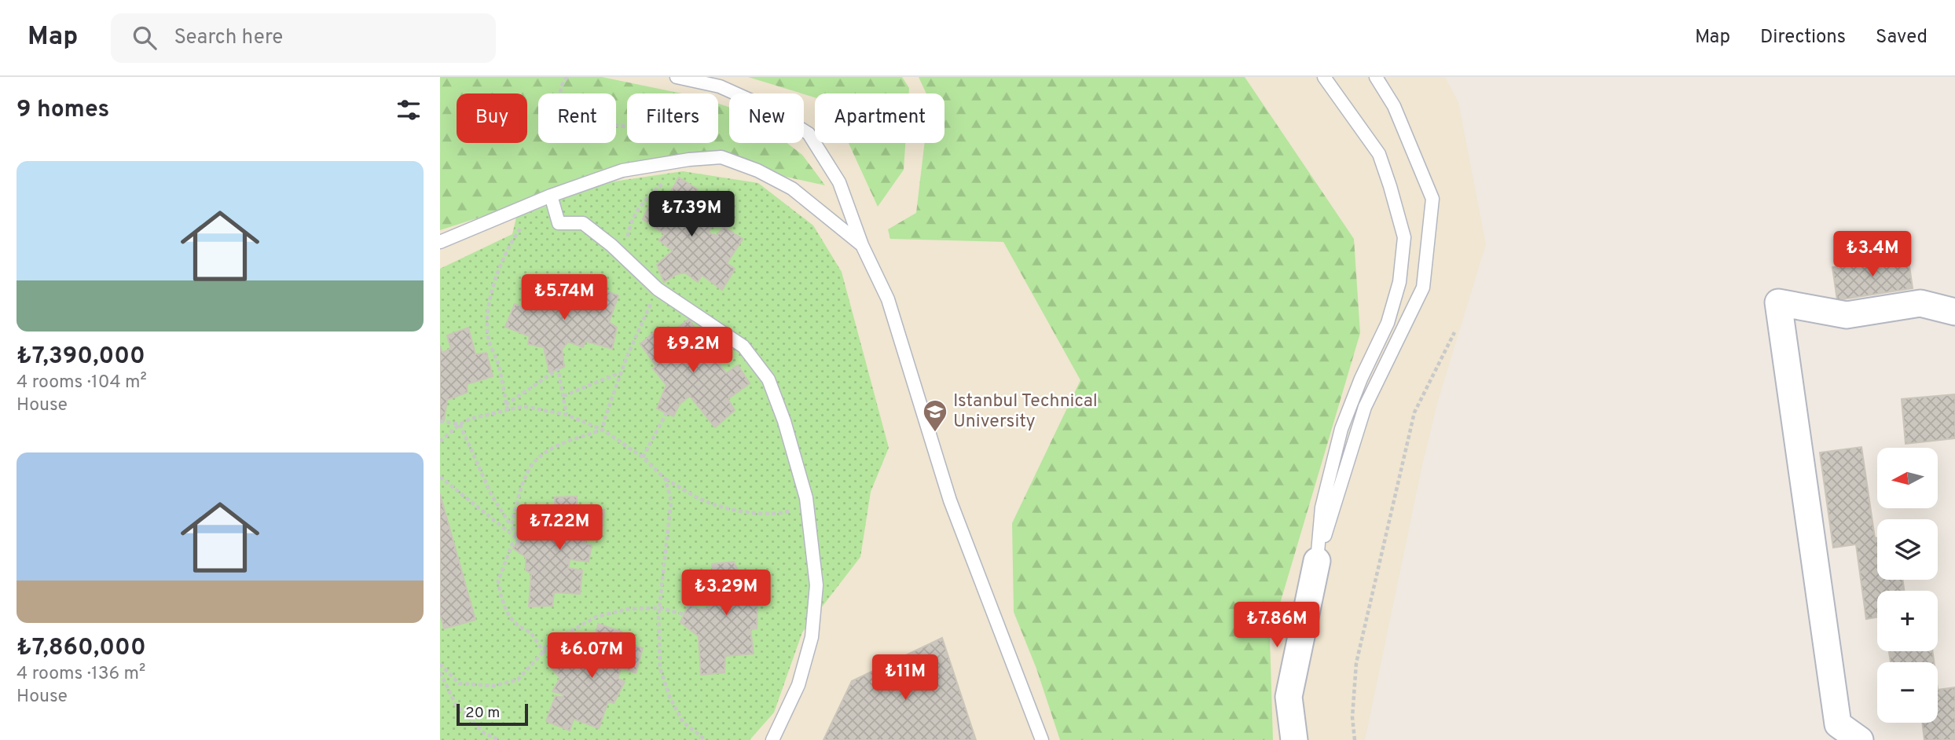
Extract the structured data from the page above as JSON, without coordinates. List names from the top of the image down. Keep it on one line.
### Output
{"places":{"school or university":["Istanbul Technical University"]},"scale_bar":"20 m","north":"left","page":{"header":"Map","search":"Search here","nav":["Map","Directions","Saved"],"heading":"9 homes","chip":["Buy","Rent","Filters","New","Apartment"],"list":[{"name":"₺7,390,000","note":"4 rooms · 104 m² · House"},{"name":"₺7,860,000","note":"4 rooms · 136 m² · House"}],"price":["₺7.39M","₺3.4M","₺5.74M","₺9.2M","₺7.22M","₺3.29M","₺7.86M","₺6.07M","₺11M"],"map_buttons":["+","−"],"scale":"20 m"}}
